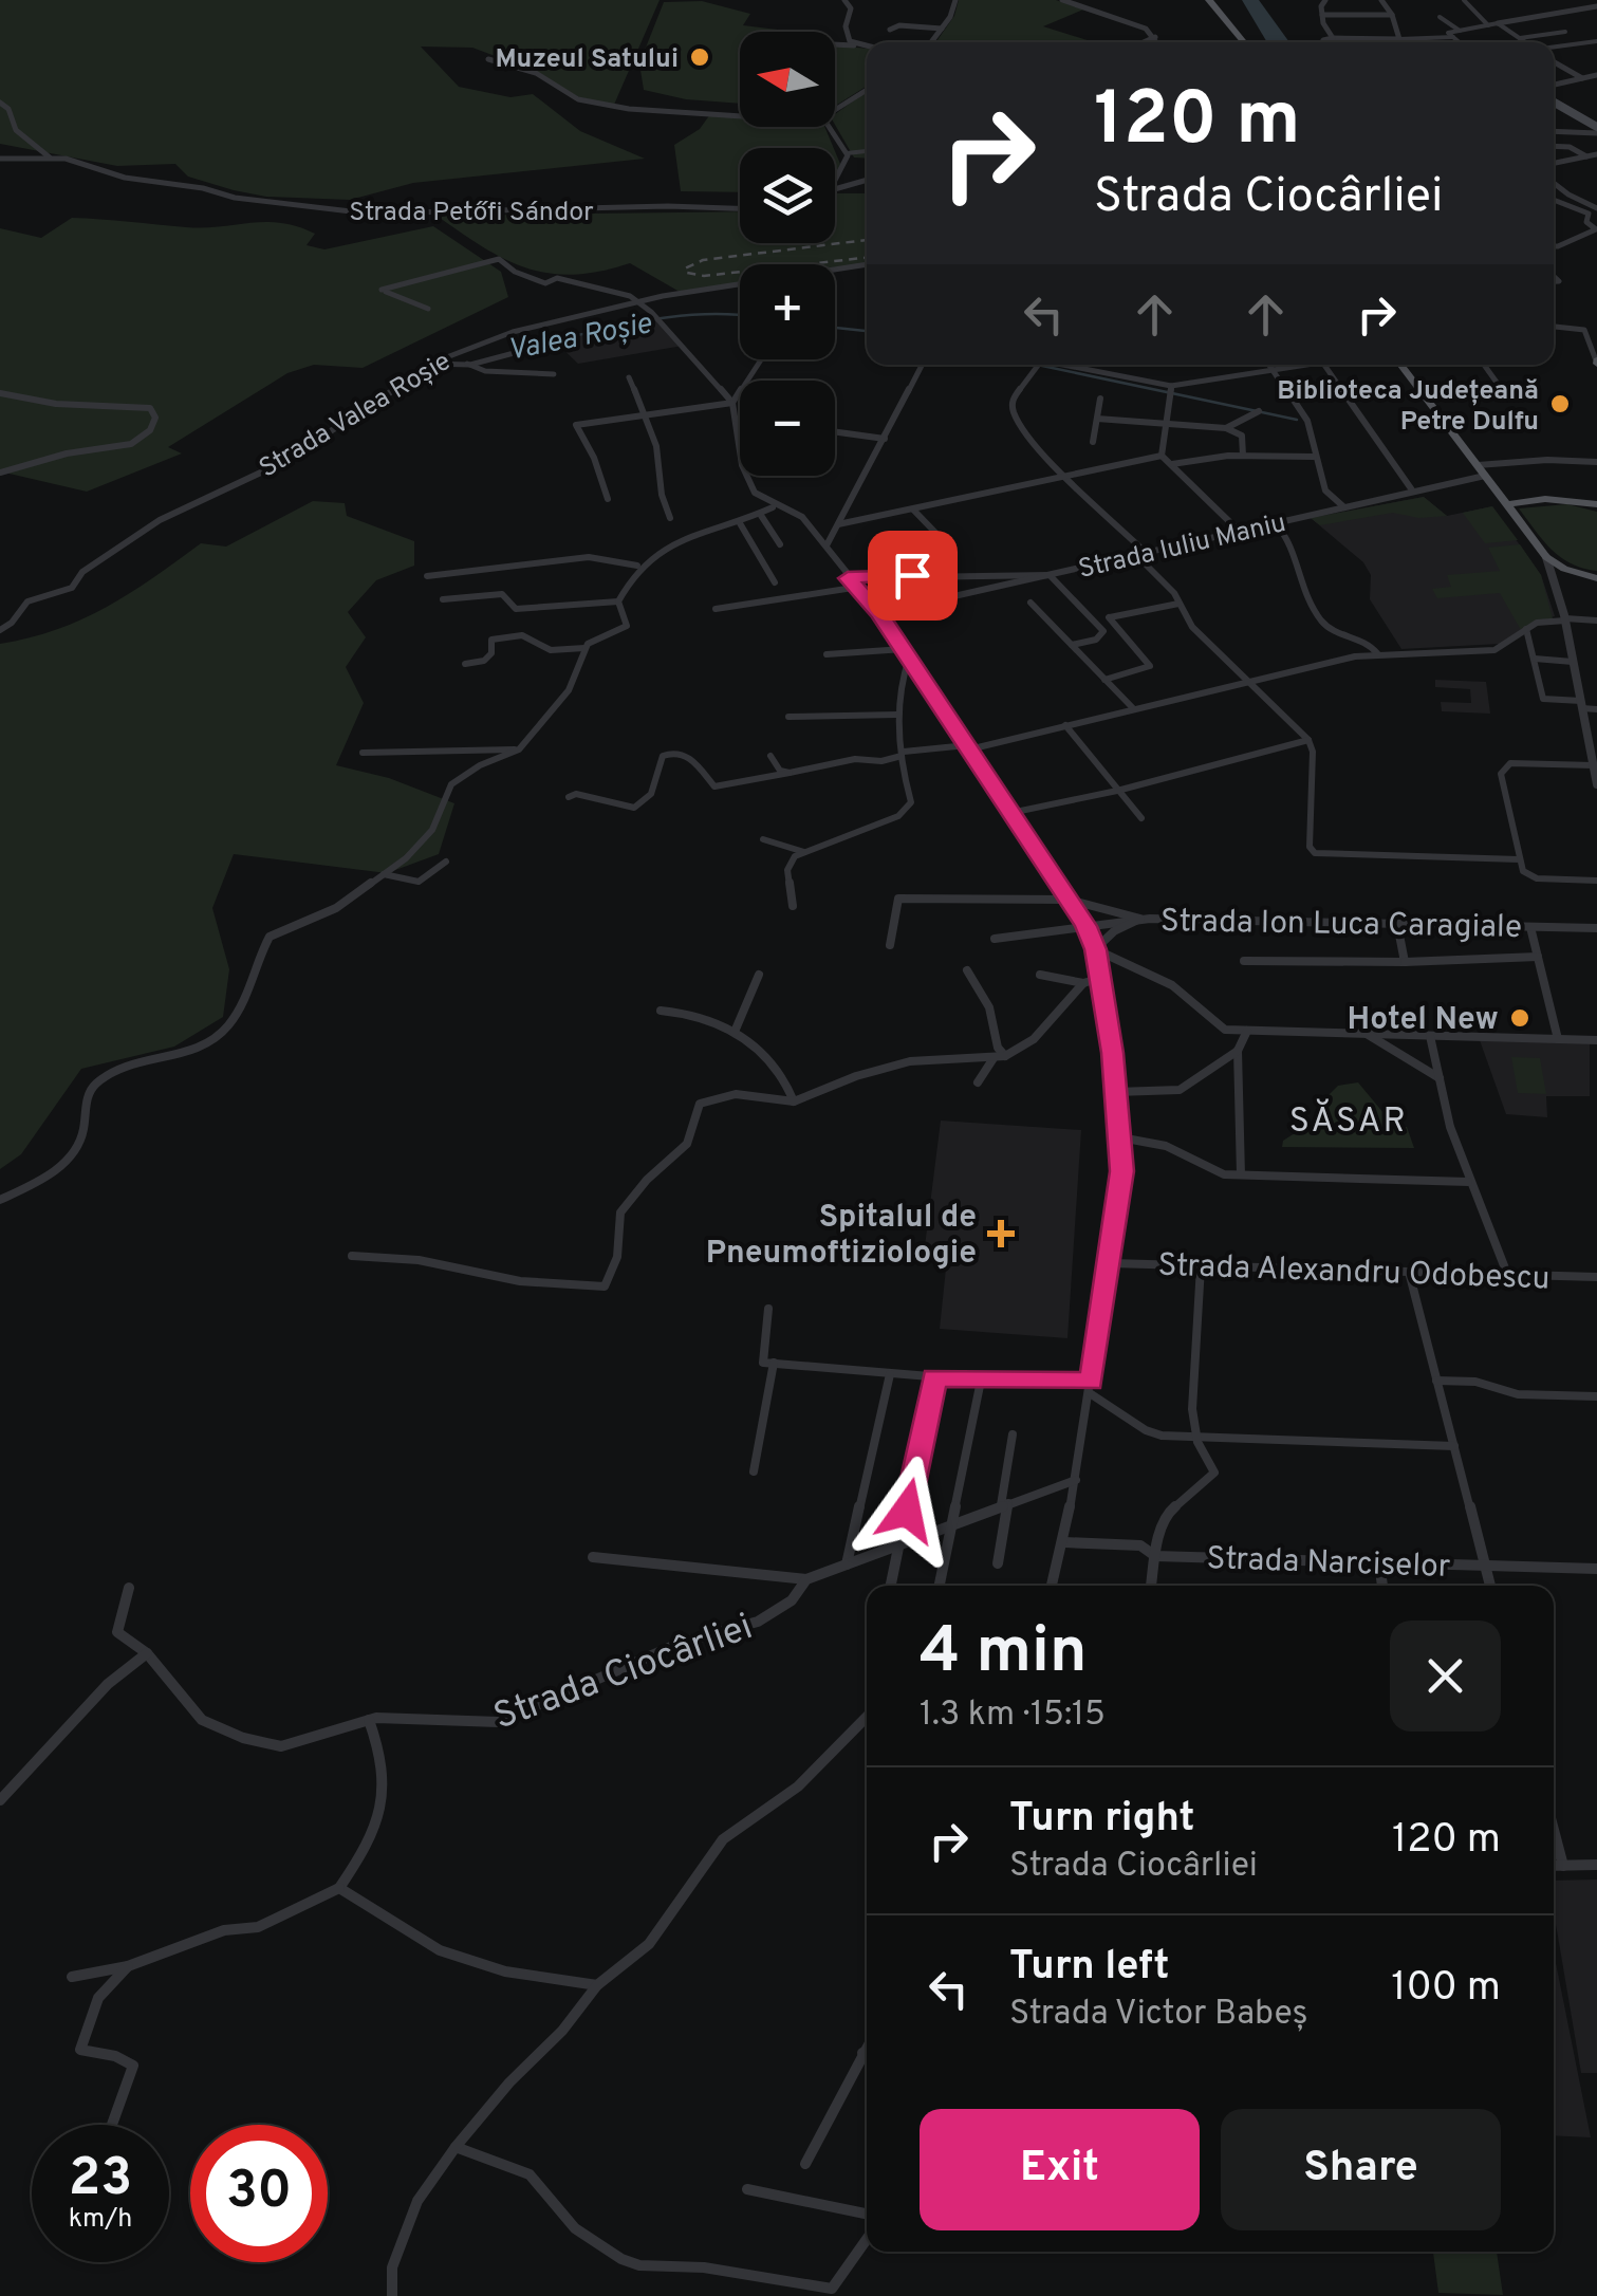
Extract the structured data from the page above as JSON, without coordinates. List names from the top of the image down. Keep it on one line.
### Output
{"streets":{"street":["Strada Petőfi Sándor","Strada Valea Roșie","Strada Iuliu Maniu","Strada Ion Luca Caragiale","Strada Alexandru Odobescu","Strada Narciselor","Strada Ciocârliei"]},"districts":["SĂSAR"],"water":["Valea Roșie"],"places":{"other":["Muzeul Satului","Biblioteca Județeană Petre Dulfu","Hotel New"],"health":["Spitalul de Pneumoftiziologie"]},"north":"left","page":{"map_buttons":["+","−"],"turn":["120 m","Strada Ciocârliei"],"heading":["4 min","1.3 km · 15:15"],"list":[{"name":"Turn right","note":"Strada Ciocârliei","value":"120 m"},{"name":"Turn left","note":"Strada Victor Babeș","value":"100 m"}],"buttons":["Exit","Share"],"speed":"23 km/h","limit":"30"}}
